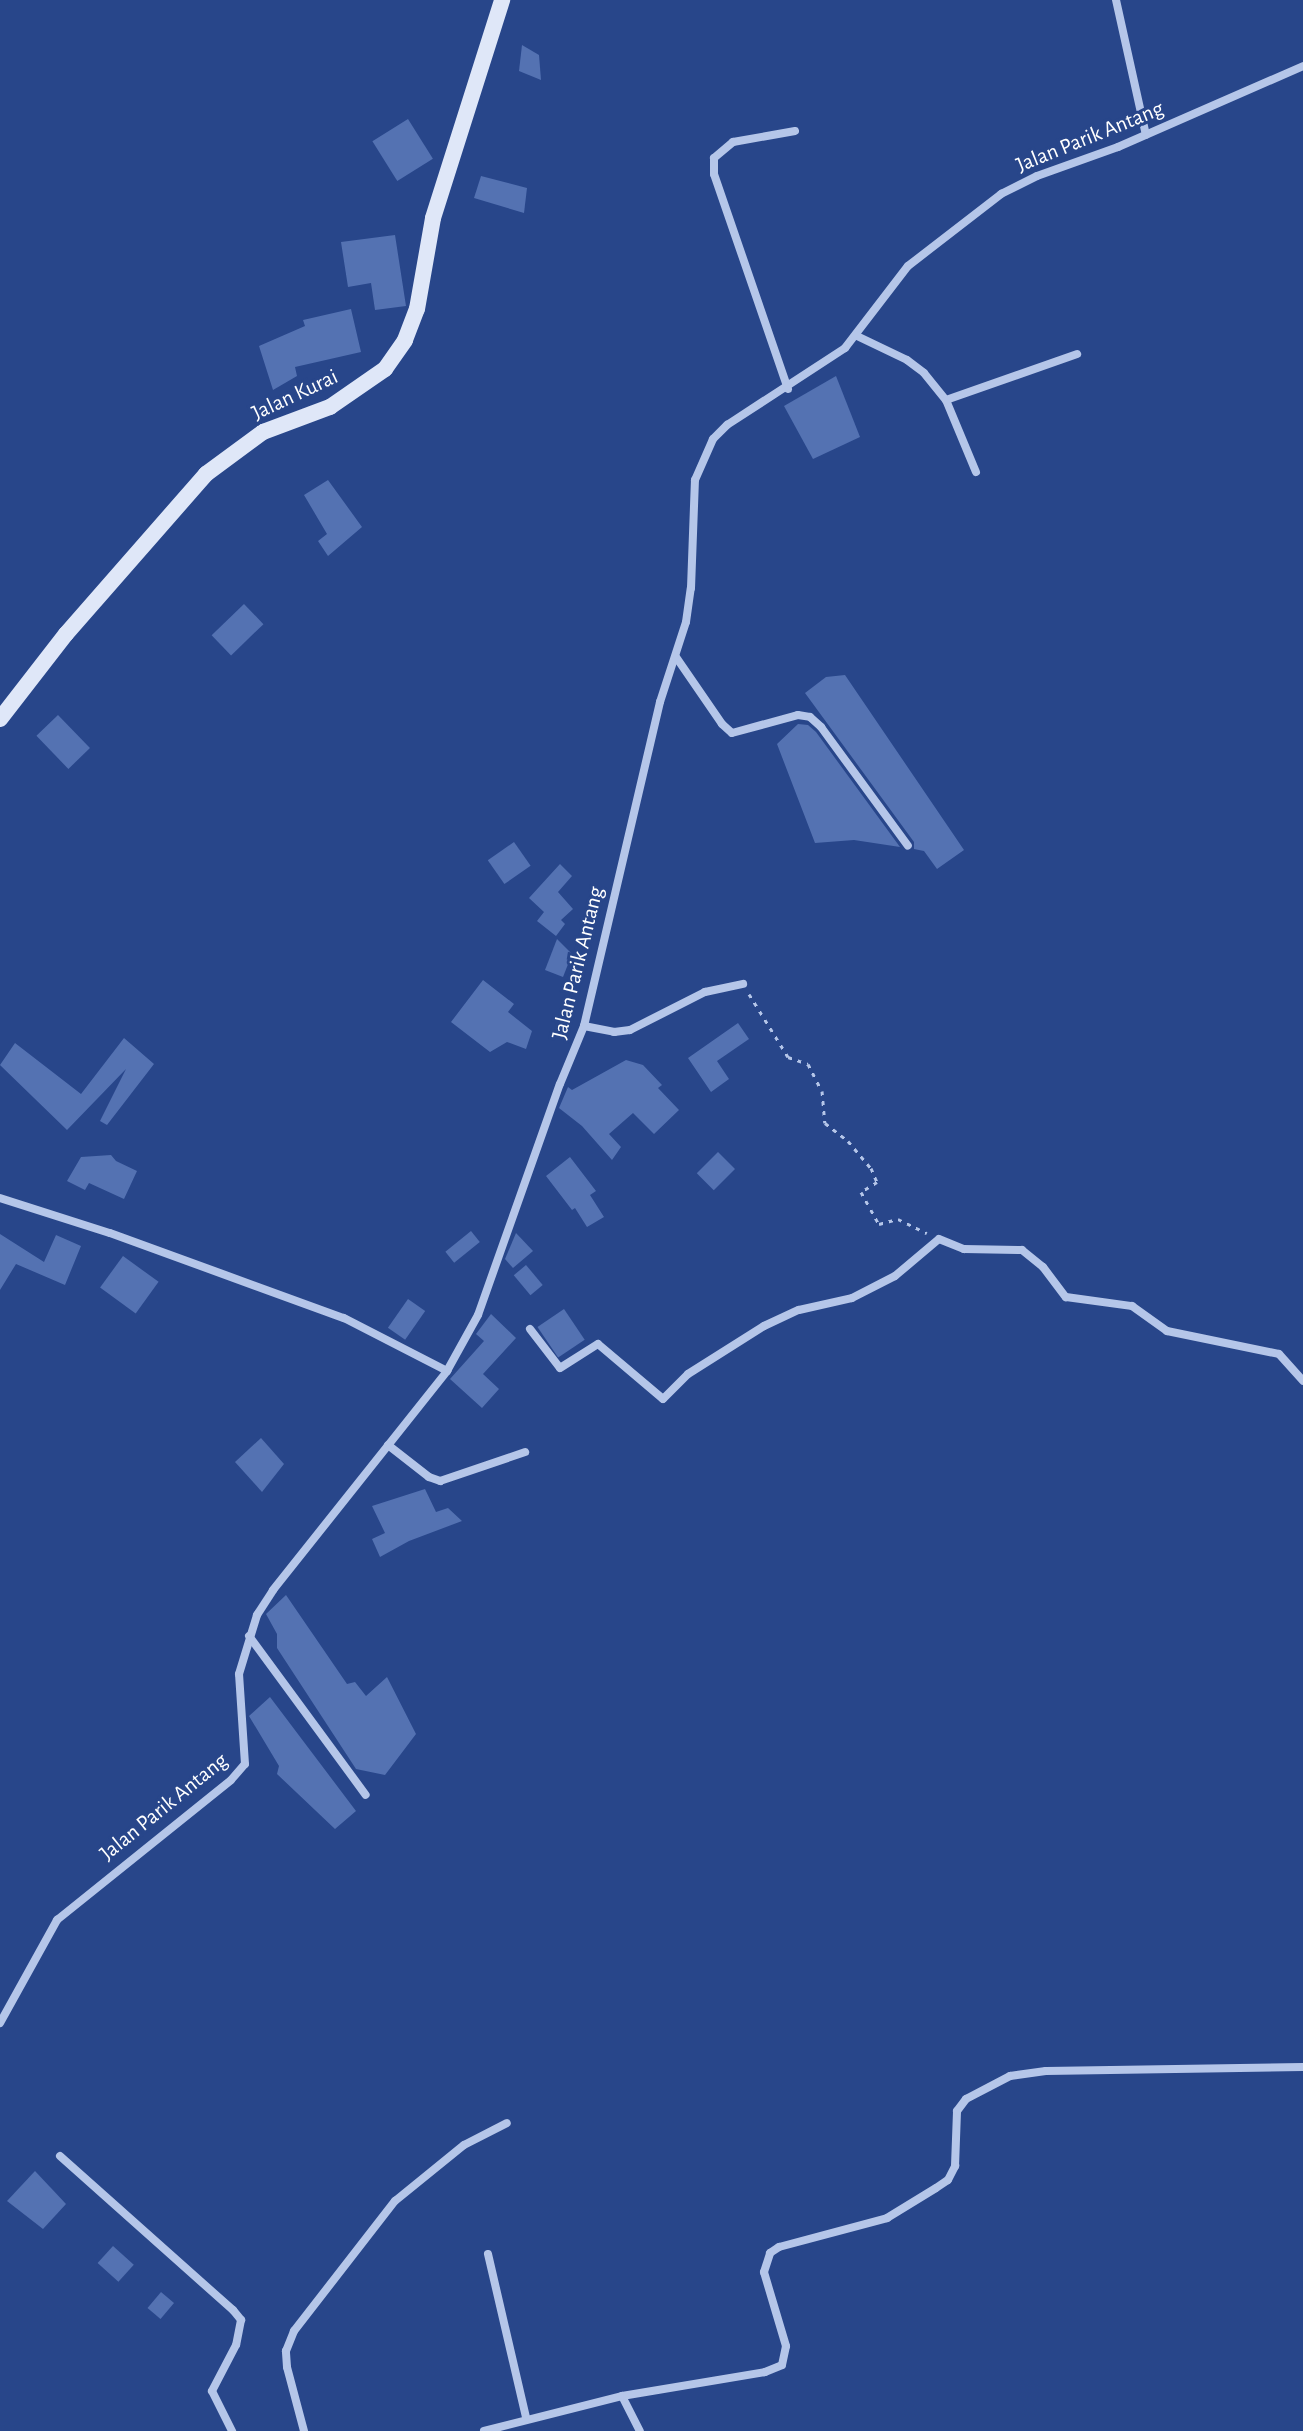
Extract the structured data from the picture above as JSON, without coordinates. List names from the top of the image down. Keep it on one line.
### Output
{"streets":{"street":["Jalan Parik Antang","Jalan Kurai"]}}
